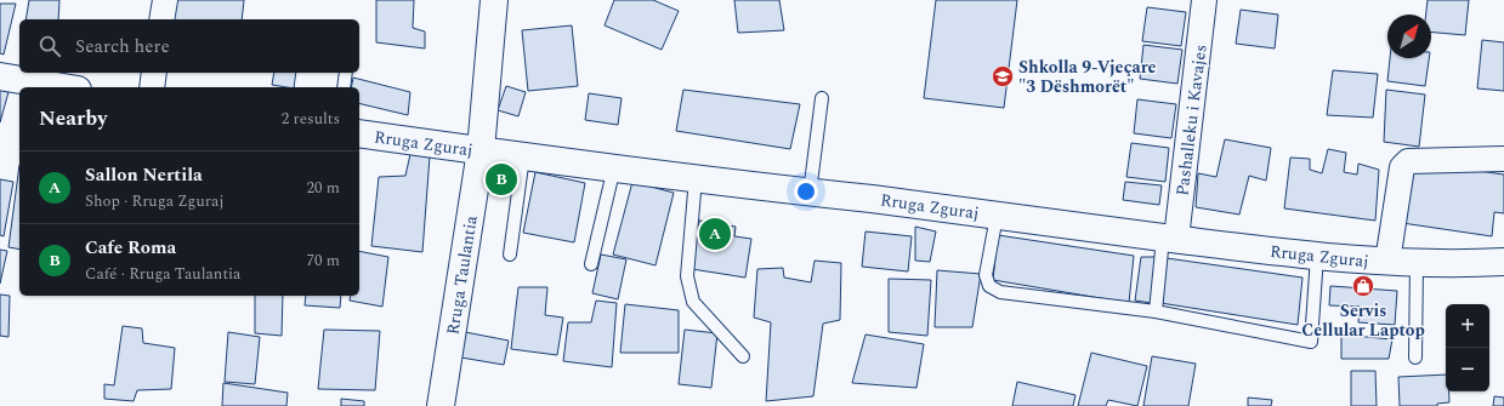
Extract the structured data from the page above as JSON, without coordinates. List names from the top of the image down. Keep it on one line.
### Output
{"streets":{"main road":["Rruga Zguraj","Rruga Taulantia"],"street":["Pashalleku i Kavajes"]},"crossings":[["Pashalleku i Kavajes","Rruga Zguraj"],["Rruga Zguraj","Rruga Taulantia"]],"places":{"school or university":["Shkolla 9-Vjeçare \"3 Dëshmorët\""],"shop":["Servis Cellular Laptop"]},"north":"top right","page":{"search":"Search here","heading":["Nearby","2 results"],"list":[{"mark":"A","name":"Sallon Nertila","note":"Shop · Rruga Zguraj","value":"20 m"},{"mark":"B","name":"Cafe Roma","note":"Café · Rruga Taulantia","value":"70 m"}],"pins":["B","A"],"map_buttons":["+","−"]}}
